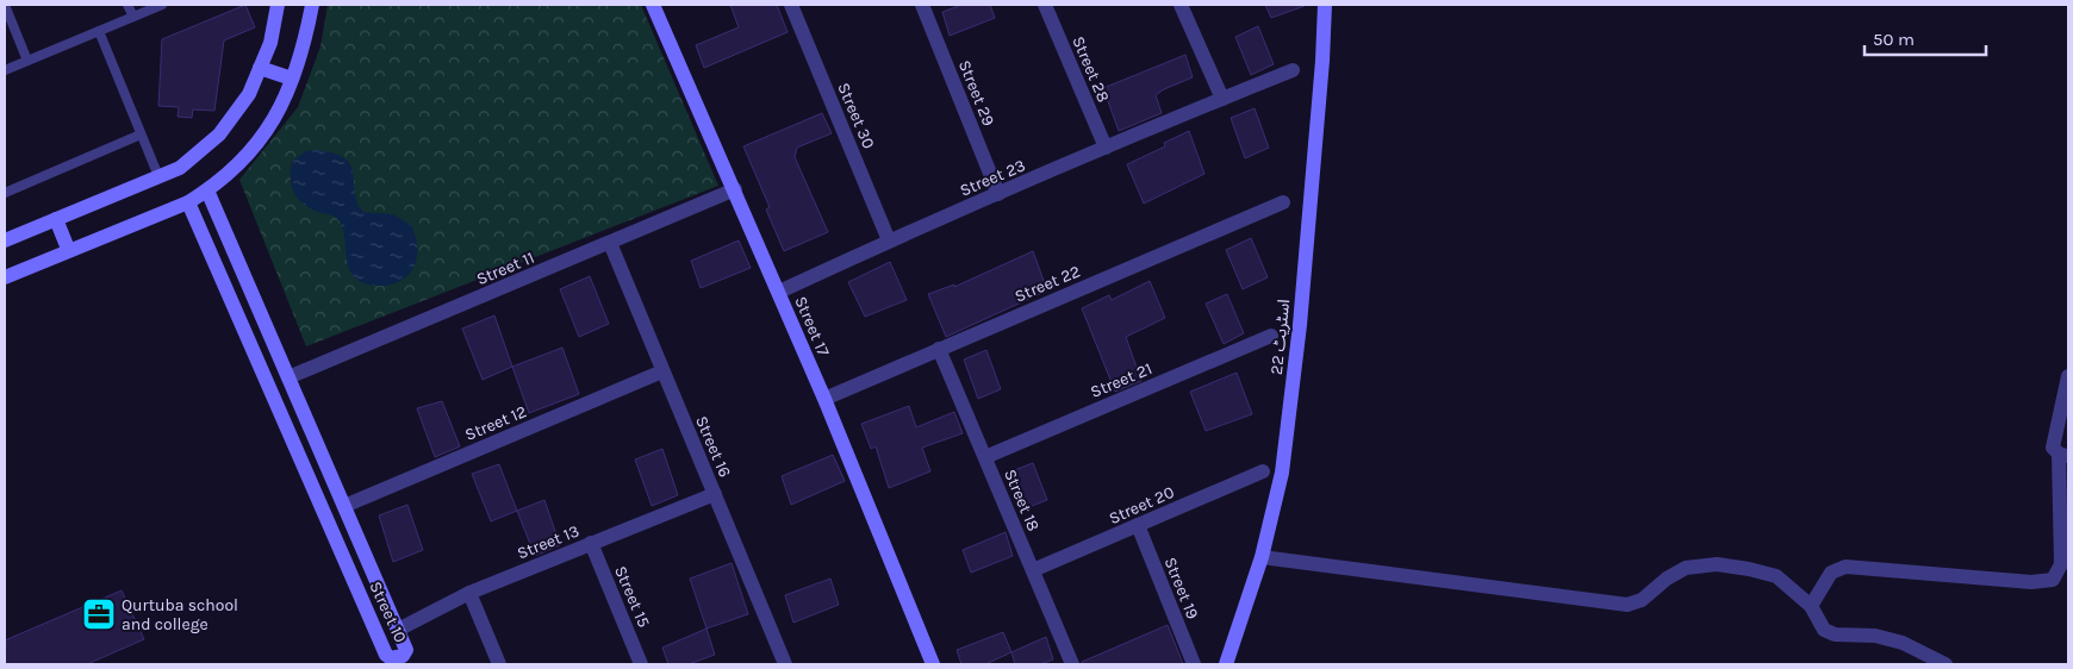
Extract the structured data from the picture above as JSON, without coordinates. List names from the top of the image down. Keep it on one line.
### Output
{"streets":{"street":["Street 28","Street 29","Street 30","Street 23","Street 11","Street 22","Street 17","اسٹریٹ 22","Street 21","Street 12","Street 16","Street 18","Street 20","Street 13","Street 19","Street 15","Street 10"]},"crossings":[["Street 28","Street 23"],["Street 29","Street 23"],["Street 30","Street 23"],["Street 23","Street 17"],["Street 11","Street 17"],["Street 11","Street 16"],["Street 11","Street 10"],["Street 22","Street 17"],["Street 22","Street 18"],["Street 21","Street 18"],["Street 12","Street 16"],["Street 12","Street 10"],["Street 16","Street 13"],["Street 18","Street 20"],["Street 20","Street 19"],["Street 13","Street 15"],["Street 13","Street 10"]],"places":{"office":["Qurtuba school and college"]},"scale_bar":"50 m"}
